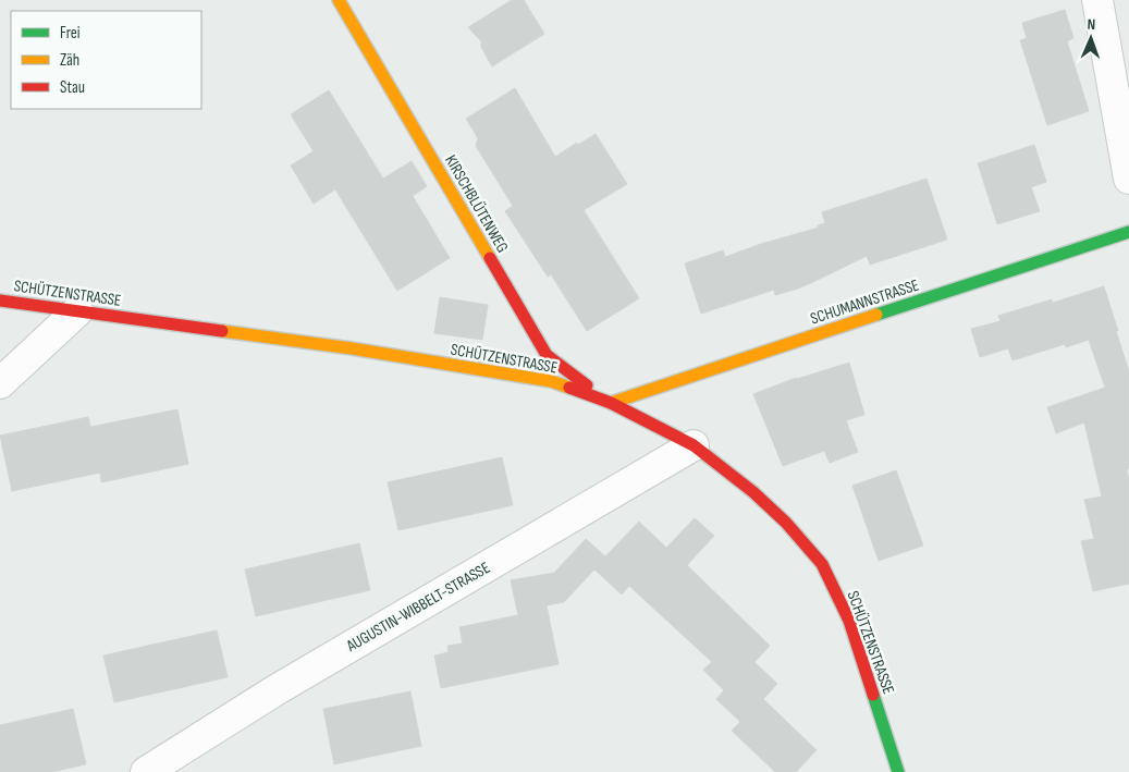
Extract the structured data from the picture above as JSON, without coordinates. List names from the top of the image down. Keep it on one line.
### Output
{"streets":{"street":["KIRSCHBLÜTENWEG","SCHÜTZENSTRASSE","SCHUMANNSTRASSE","AUGUSTIN-WIBBELT-STRASSE"]},"crossings":[["KIRSCHBLÜTENWEG","SCHÜTZENSTRASSE"],["KIRSCHBLÜTENWEG","SCHUMANNSTRASSE"],["SCHÜTZENSTRASSE","SCHUMANNSTRASSE"],["SCHÜTZENSTRASSE","AUGUSTIN-WIBBELT-STRASSE"]],"legend":["Frei","Zäh","Stau"],"north":"top"}
